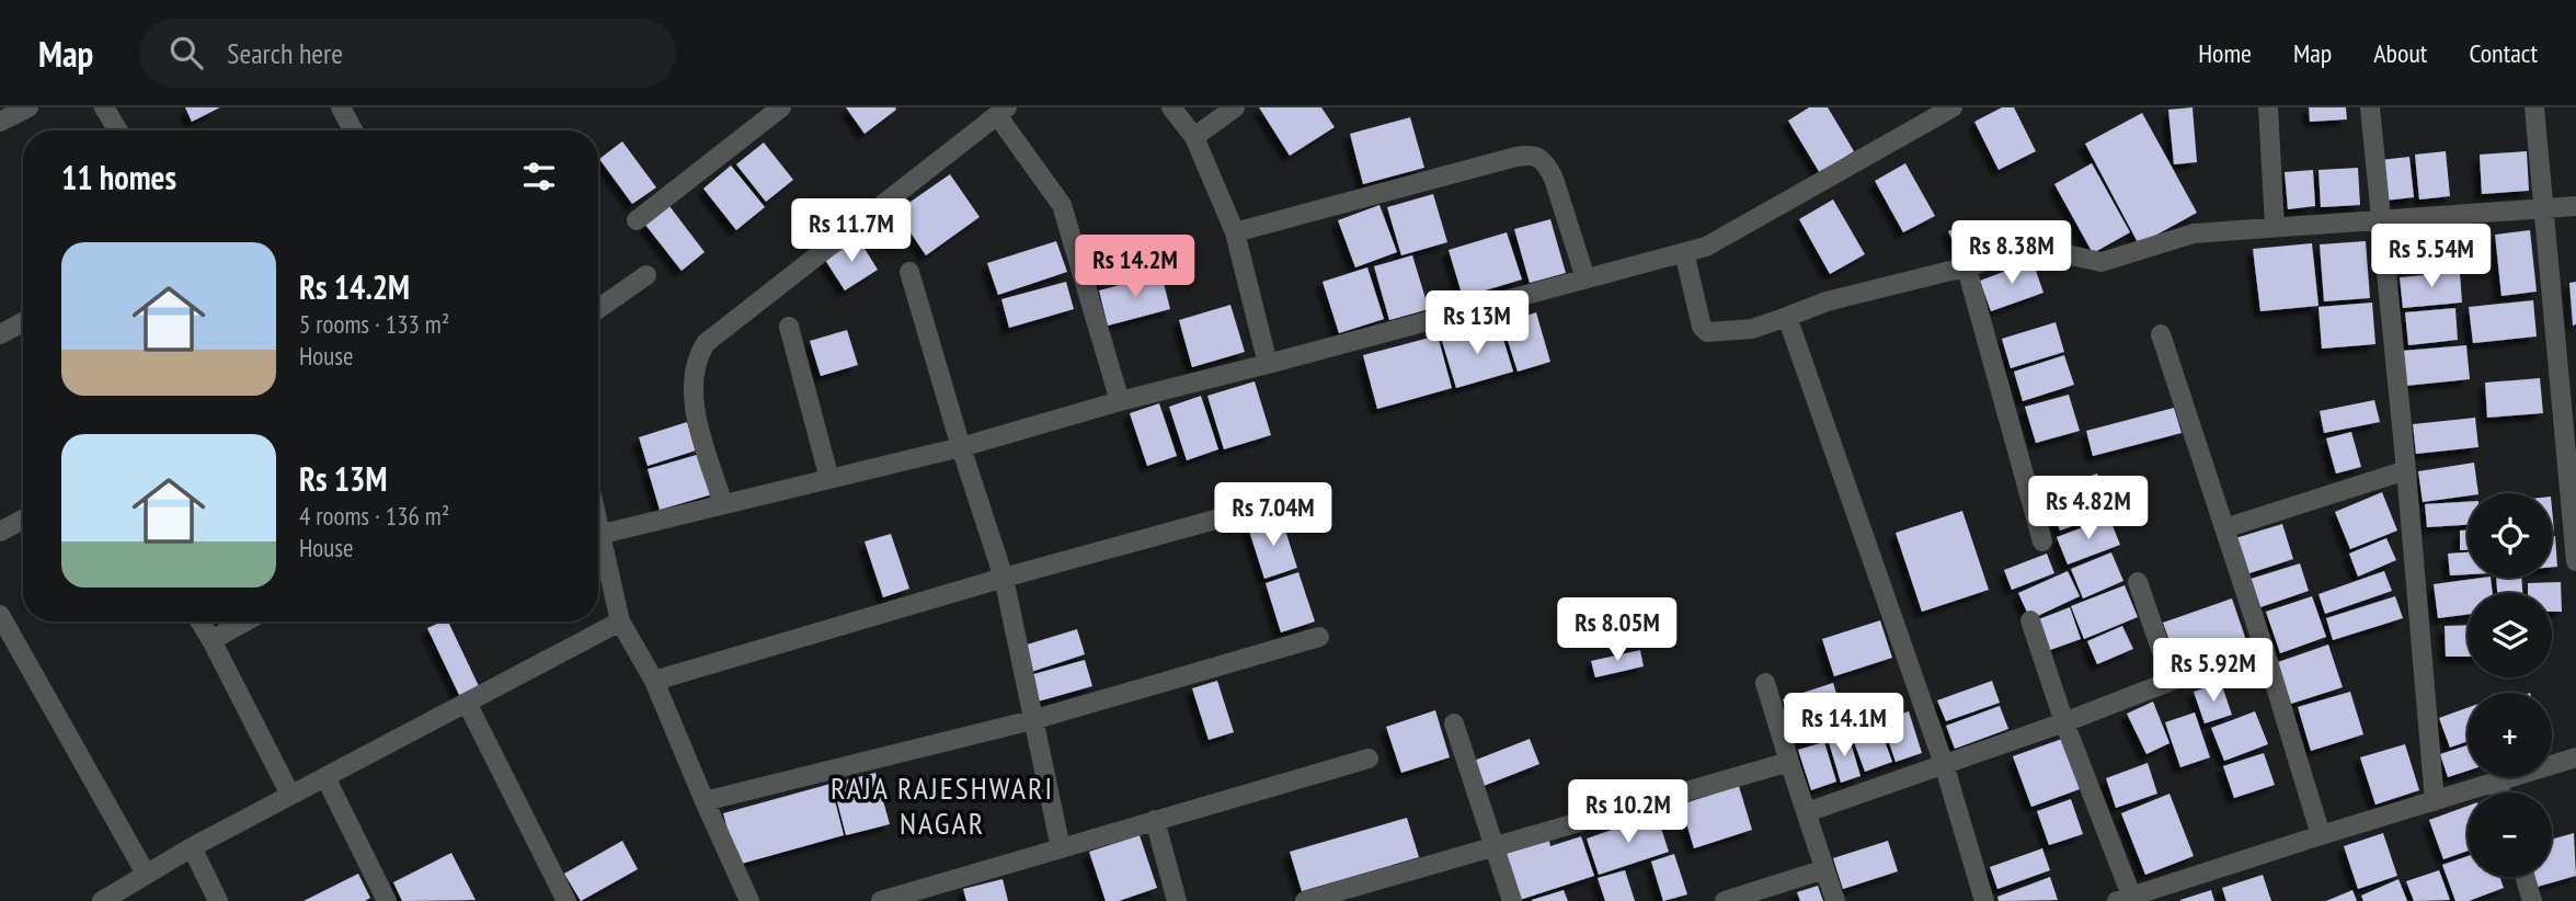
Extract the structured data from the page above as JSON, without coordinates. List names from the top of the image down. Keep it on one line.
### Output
{"districts":["RAJA RAJESHWARI NAGAR"],"page":{"header":"Map","search":"Search here","nav":["Home","Map","About","Contact"],"heading":"11 homes","price":["Rs 11.7M","Rs 8.38M","Rs 5.54M","Rs 14.2M","Rs 13M","Rs 4.82M","Rs 7.04M","Rs 8.05M","Rs 5.92M","Rs 14.1M","Rs 10.2M"],"list":[{"name":"Rs 14.2M","note":"5 rooms · 133 m² · House"},{"name":"Rs 13M","note":"4 rooms · 136 m² · House"}],"map_buttons":["+","−"]}}
